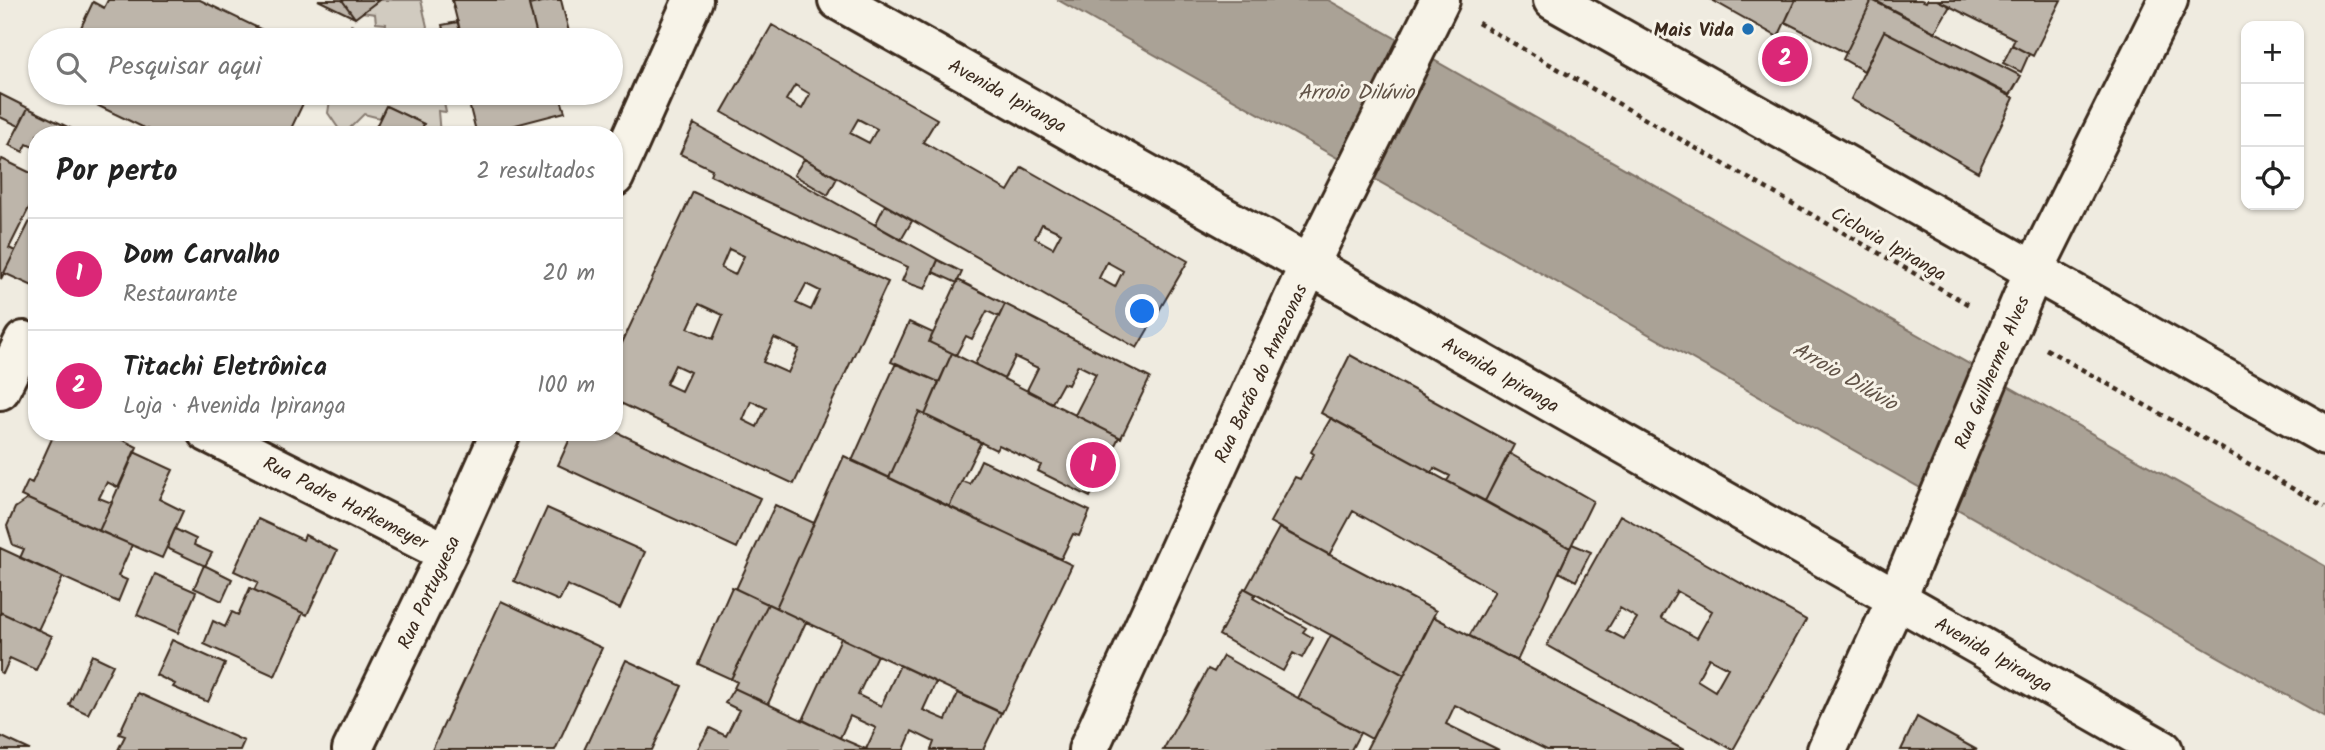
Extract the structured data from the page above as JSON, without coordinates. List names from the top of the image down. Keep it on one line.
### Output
{"streets":{"main road":["Avenida Ipiranga","Rua Guilherme Alves","Rua Barão do Amazonas","Rua Padre Hafkemeyer","Rua Portuguesa"],"path":["Ciclovia Ipiranga"]},"crossings":[["Avenida Ipiranga","Rua Guilherme Alves"],["Avenida Ipiranga","Rua Barão do Amazonas"],["Ciclovia Ipiranga","Rua Guilherme Alves"],["Ciclovia Ipiranga","Rua Barão do Amazonas"],["Rua Padre Hafkemeyer","Rua Portuguesa"]],"water":["Arroio Dilúvio"],"places":["Mais Vida"],"page":{"map_buttons":["+","−"],"search":"Pesquisar aqui","pins":["2","1"],"heading":["Por perto","2 resultados"],"list":[{"mark":"1","name":"Dom Carvalho","note":"Restaurante","value":"20 m"},{"mark":"2","name":"Titachi Eletrônica","note":"Loja · Avenida Ipiranga","value":"100 m"}]}}
